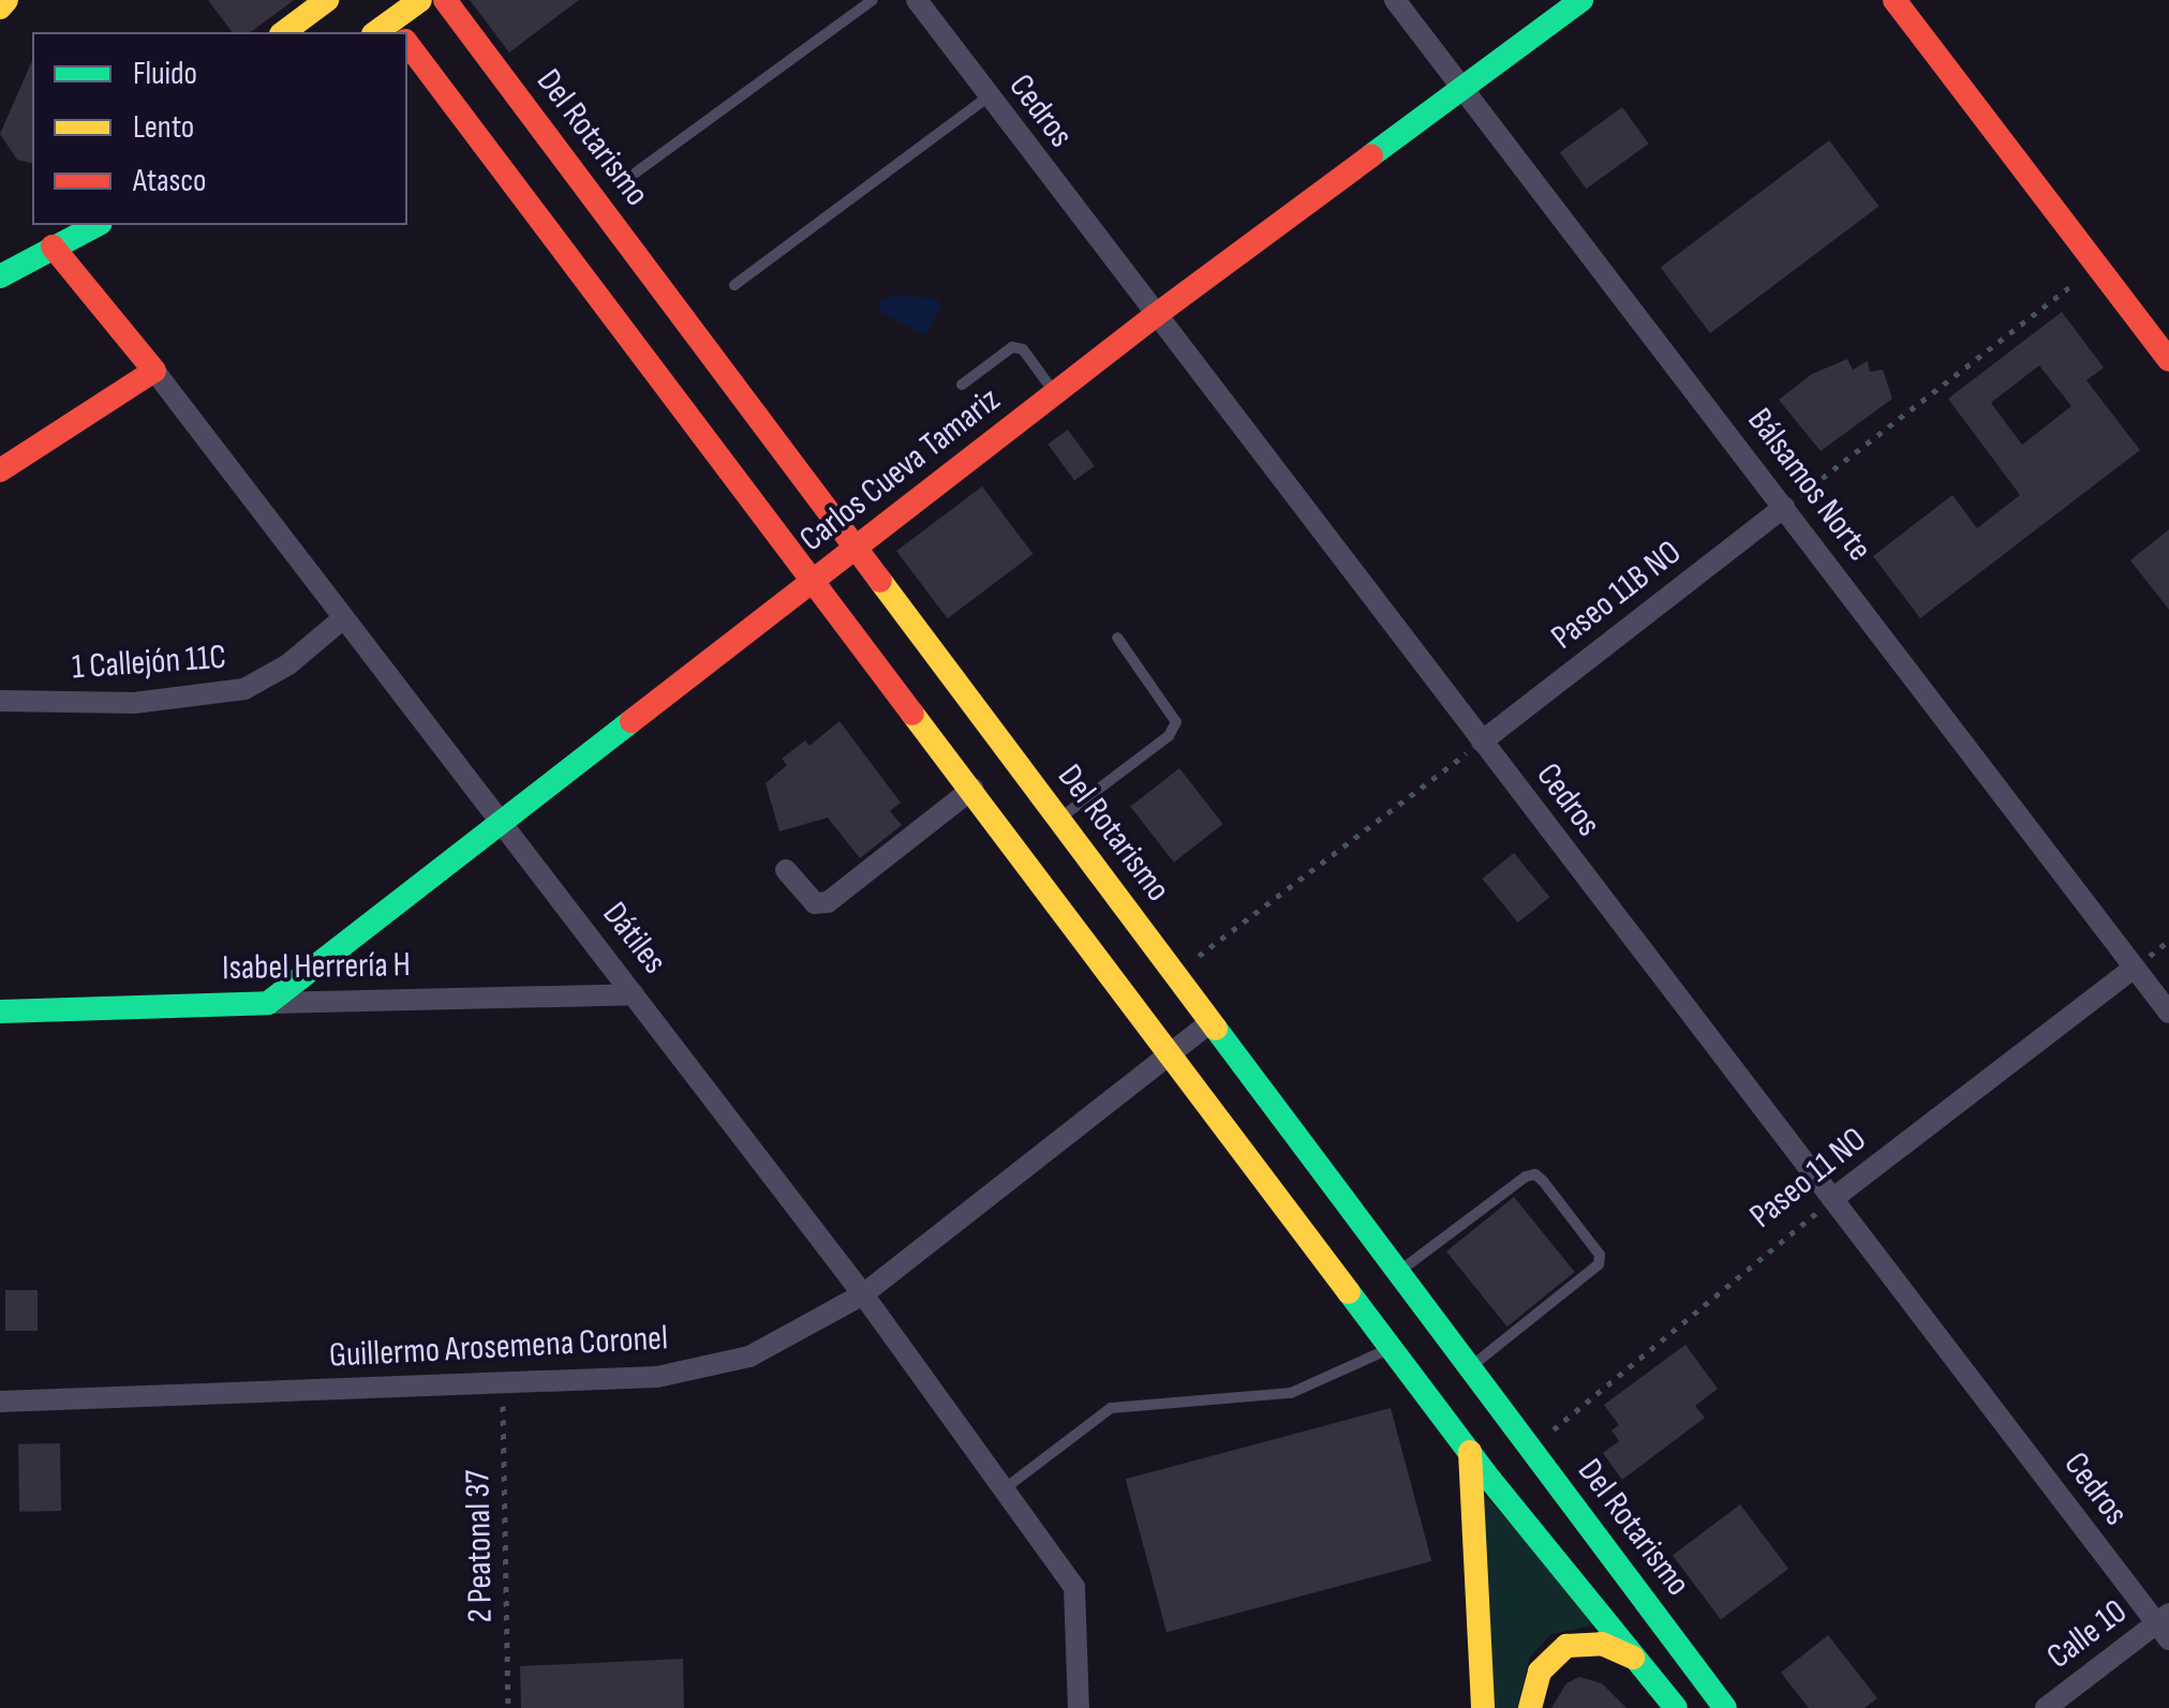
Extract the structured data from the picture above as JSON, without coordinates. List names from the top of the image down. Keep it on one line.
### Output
{"streets":{"main road":["Del Rotarismo","Carlos Cueva Tamariz","Dátiles","Isabel Herrería H"],"street":["Cedros","Bálsamos Norte","Paseo 11B NO","1 Callejón 11C","Paseo 11 NO","Guillermo Arosemena Coronel","Calle 10"],"path":["2 Peatonal 37"]},"crossings":[["Cedros","Carlos Cueva Tamariz"],["Cedros","Paseo 11B NO"],["Cedros","Paseo 11 NO"],["Cedros","Calle 10"],["Del Rotarismo","Carlos Cueva Tamariz"],["Del Rotarismo","Paseo 11 NO"],["Del Rotarismo","Guillermo Arosemena Coronel"],["Carlos Cueva Tamariz","Bálsamos Norte"],["Carlos Cueva Tamariz","Dátiles"],["Carlos Cueva Tamariz","Isabel Herrería H"],["Bálsamos Norte","Paseo 11B NO"],["Bálsamos Norte","Paseo 11 NO"],["1 Callejón 11C","Dátiles"],["Dátiles","Isabel Herrería H"],["Dátiles","Guillermo Arosemena Coronel"],["Guillermo Arosemena Coronel","2 Peatonal 37"]],"legend":["Fluido","Lento","Atasco"]}
